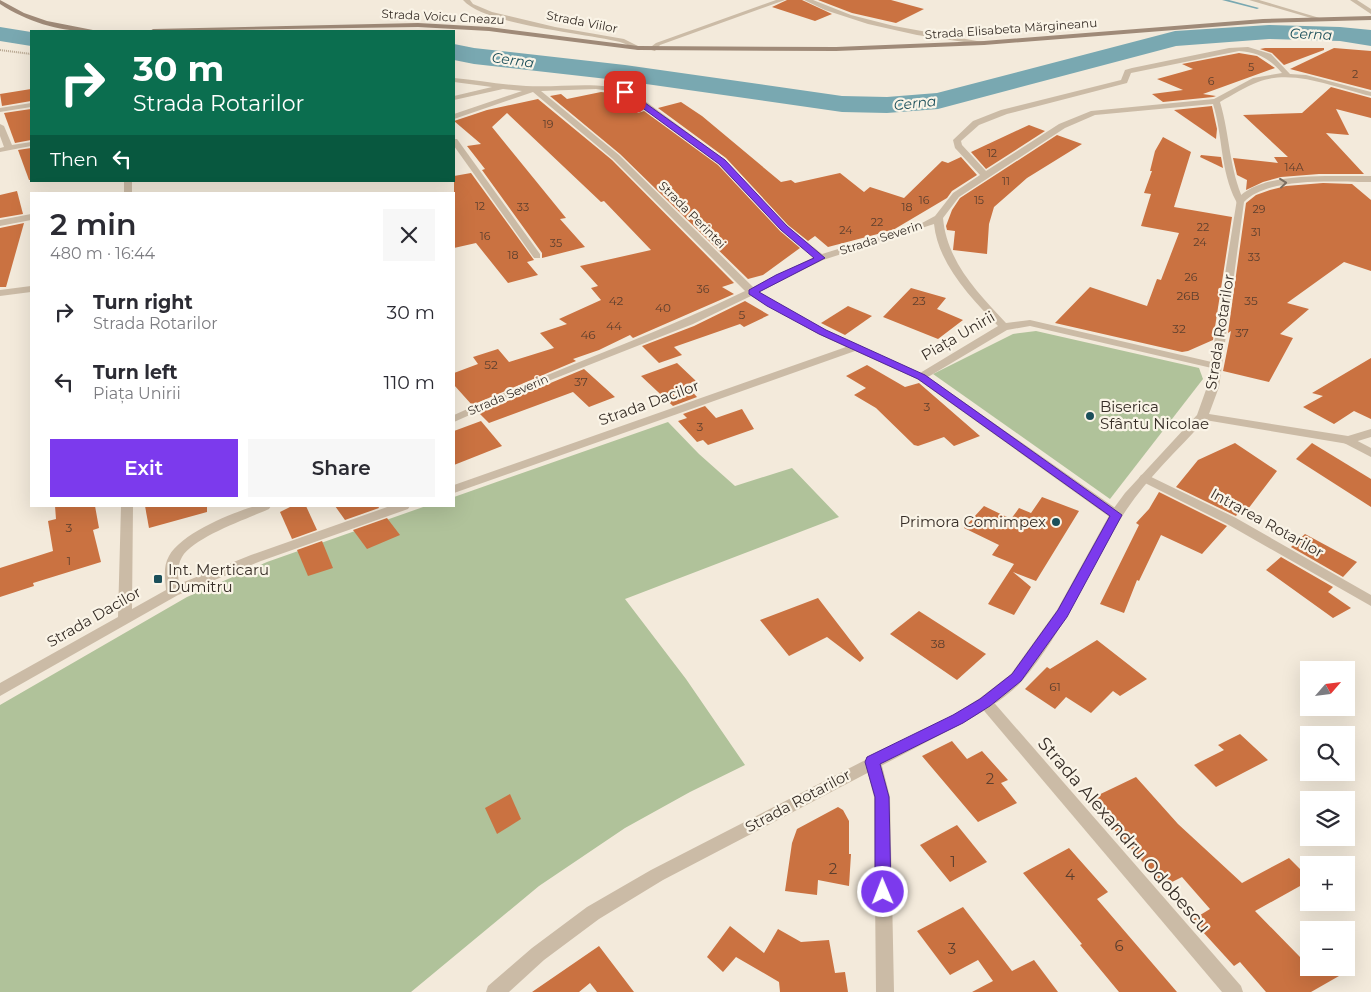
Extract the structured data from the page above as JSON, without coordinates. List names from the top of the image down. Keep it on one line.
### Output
{"streets":{"main road":["Strada Voicu Cneazu","Strada Elisabeta Mărgineanu"],"street":["Strada Viilor","Strada Perintei","Strada Severin","Strada Rotarilor","Piața Unirii","Strada Dacilor","Intrarea Rotarilor","Strada Alexandru Odobescu"]},"crossings":[["Strada Voicu Cneazu","Strada Viilor"],["Strada Voicu Cneazu","Strada Elisabeta Mărgineanu"],["Strada Perintei","Strada Severin"],["Strada Perintei","Piața Unirii"],["Strada Perintei","Strada Dacilor"],["Strada Rotarilor","Piața Unirii"],["Strada Rotarilor","Intrarea Rotarilor"],["Strada Rotarilor","Strada Alexandru Odobescu"]],"water":["Cerna"],"places":{"other":["Biserica Sfântu Nicolae","Primora Comimpex"],"transit":["Int. Merticaru Dumitru"]},"house_numbers":["5","2","6","19","12","14A","11","16","15","12","33","18","29","22","22","24","31","16","24","35","18","33","26","36","26B","42","23","35","40","5","44","32","37","46","52","37","3","3","3","1","38","61","2","1","2","4","6","3"],"north":"top right","page":{"turn":["30 m","Strada Rotarilor"],"then":"Then","heading":["2 min","480 m · 16:44"],"list":[{"name":"Turn right","note":"Strada Rotarilor","value":"30 m"},{"name":"Turn left","note":"Piața Unirii","value":"110 m"}],"buttons":["Exit","Share"],"map_buttons":["+","−"]}}
